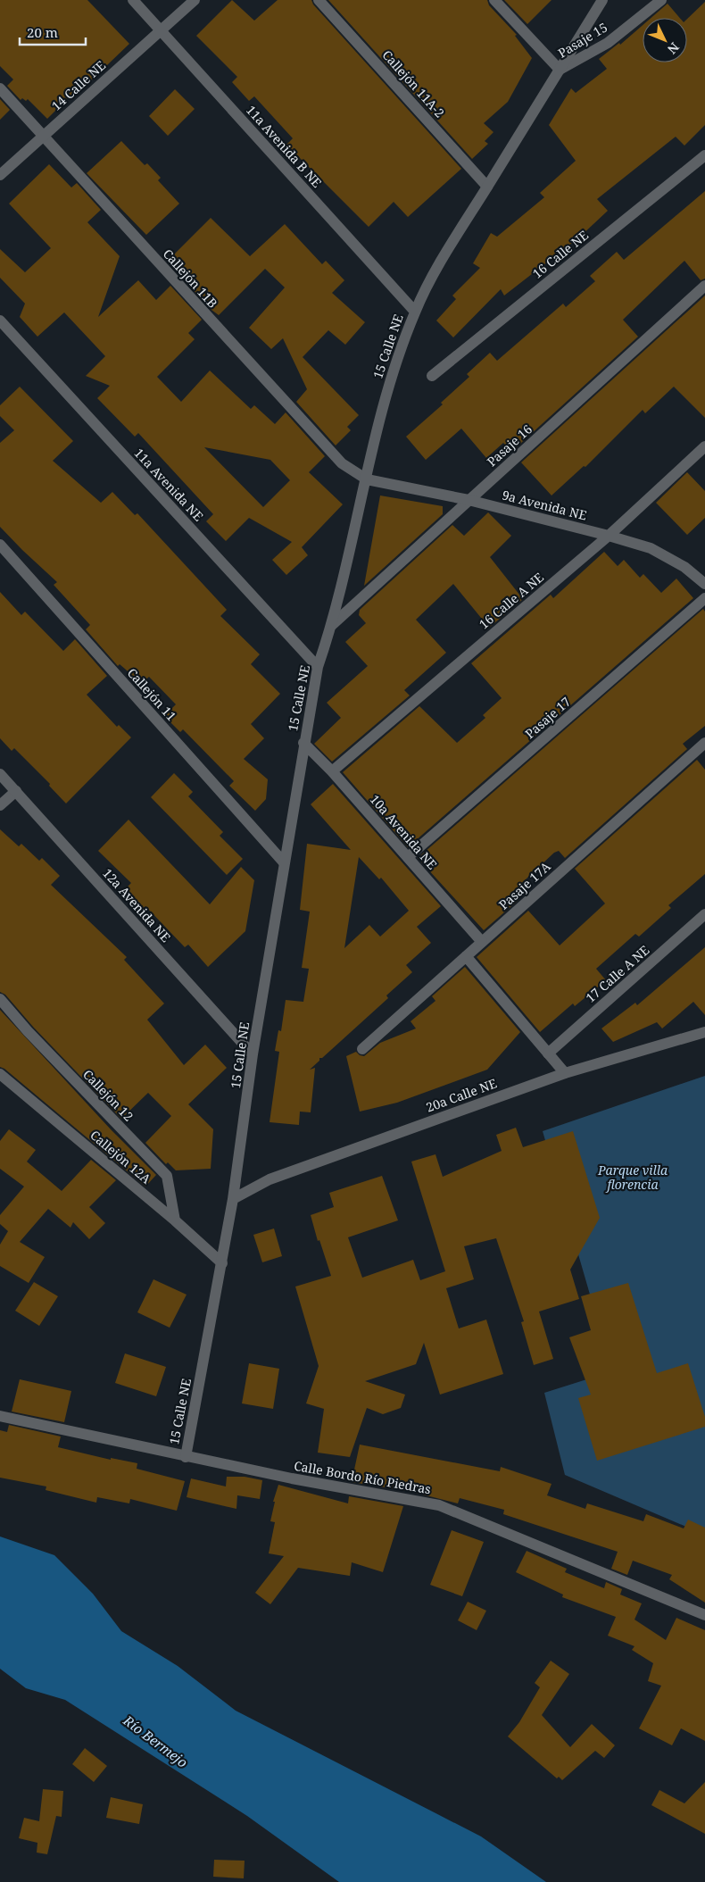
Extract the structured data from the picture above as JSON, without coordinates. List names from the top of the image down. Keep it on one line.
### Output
{"streets":{"street":["Pasaje 15","Callejón 11A-2","14 Calle NE","11a Avenida B NE","16 Calle NE","Callejón 11B","15 Calle NE","Pasaje 16","11a Avenida NE","9a Avenida NE","16 Calle A NE","Callejón 11","Pasaje 17","10a Avenida NE","Pasaje 17A","12a Avenida NE","17 Calle A NE","Callejón 12","20a Calle NE","Callejón 12A","Calle Bordo Río Piedras"]},"crossings":[["Pasaje 15","15 Calle NE"],["Callejón 11A-2","15 Calle NE"],["14 Calle NE","11a Avenida B NE"],["14 Calle NE","Callejón 11B"],["11a Avenida B NE","15 Calle NE"],["Callejón 11B","15 Calle NE"],["Callejón 11B","9a Avenida NE"],["15 Calle NE","Pasaje 16"],["15 Calle NE","11a Avenida NE"],["15 Calle NE","9a Avenida NE"],["15 Calle NE","Callejón 11"],["15 Calle NE","10a Avenida NE"],["15 Calle NE","12a Avenida NE"],["15 Calle NE","20a Calle NE"],["15 Calle NE","Callejón 12A"],["15 Calle NE","Calle Bordo Río Piedras"],["Pasaje 16","9a Avenida NE"],["9a Avenida NE","16 Calle A NE"],["16 Calle A NE","10a Avenida NE"],["Pasaje 17","10a Avenida NE"],["10a Avenida NE","Pasaje 17A"],["Callejón 12","Callejón 12A"]],"water":["Río Bermejo"],"parks":["Parque villa florencia"],"scale_bar":"20 m","north":"bottom right"}
